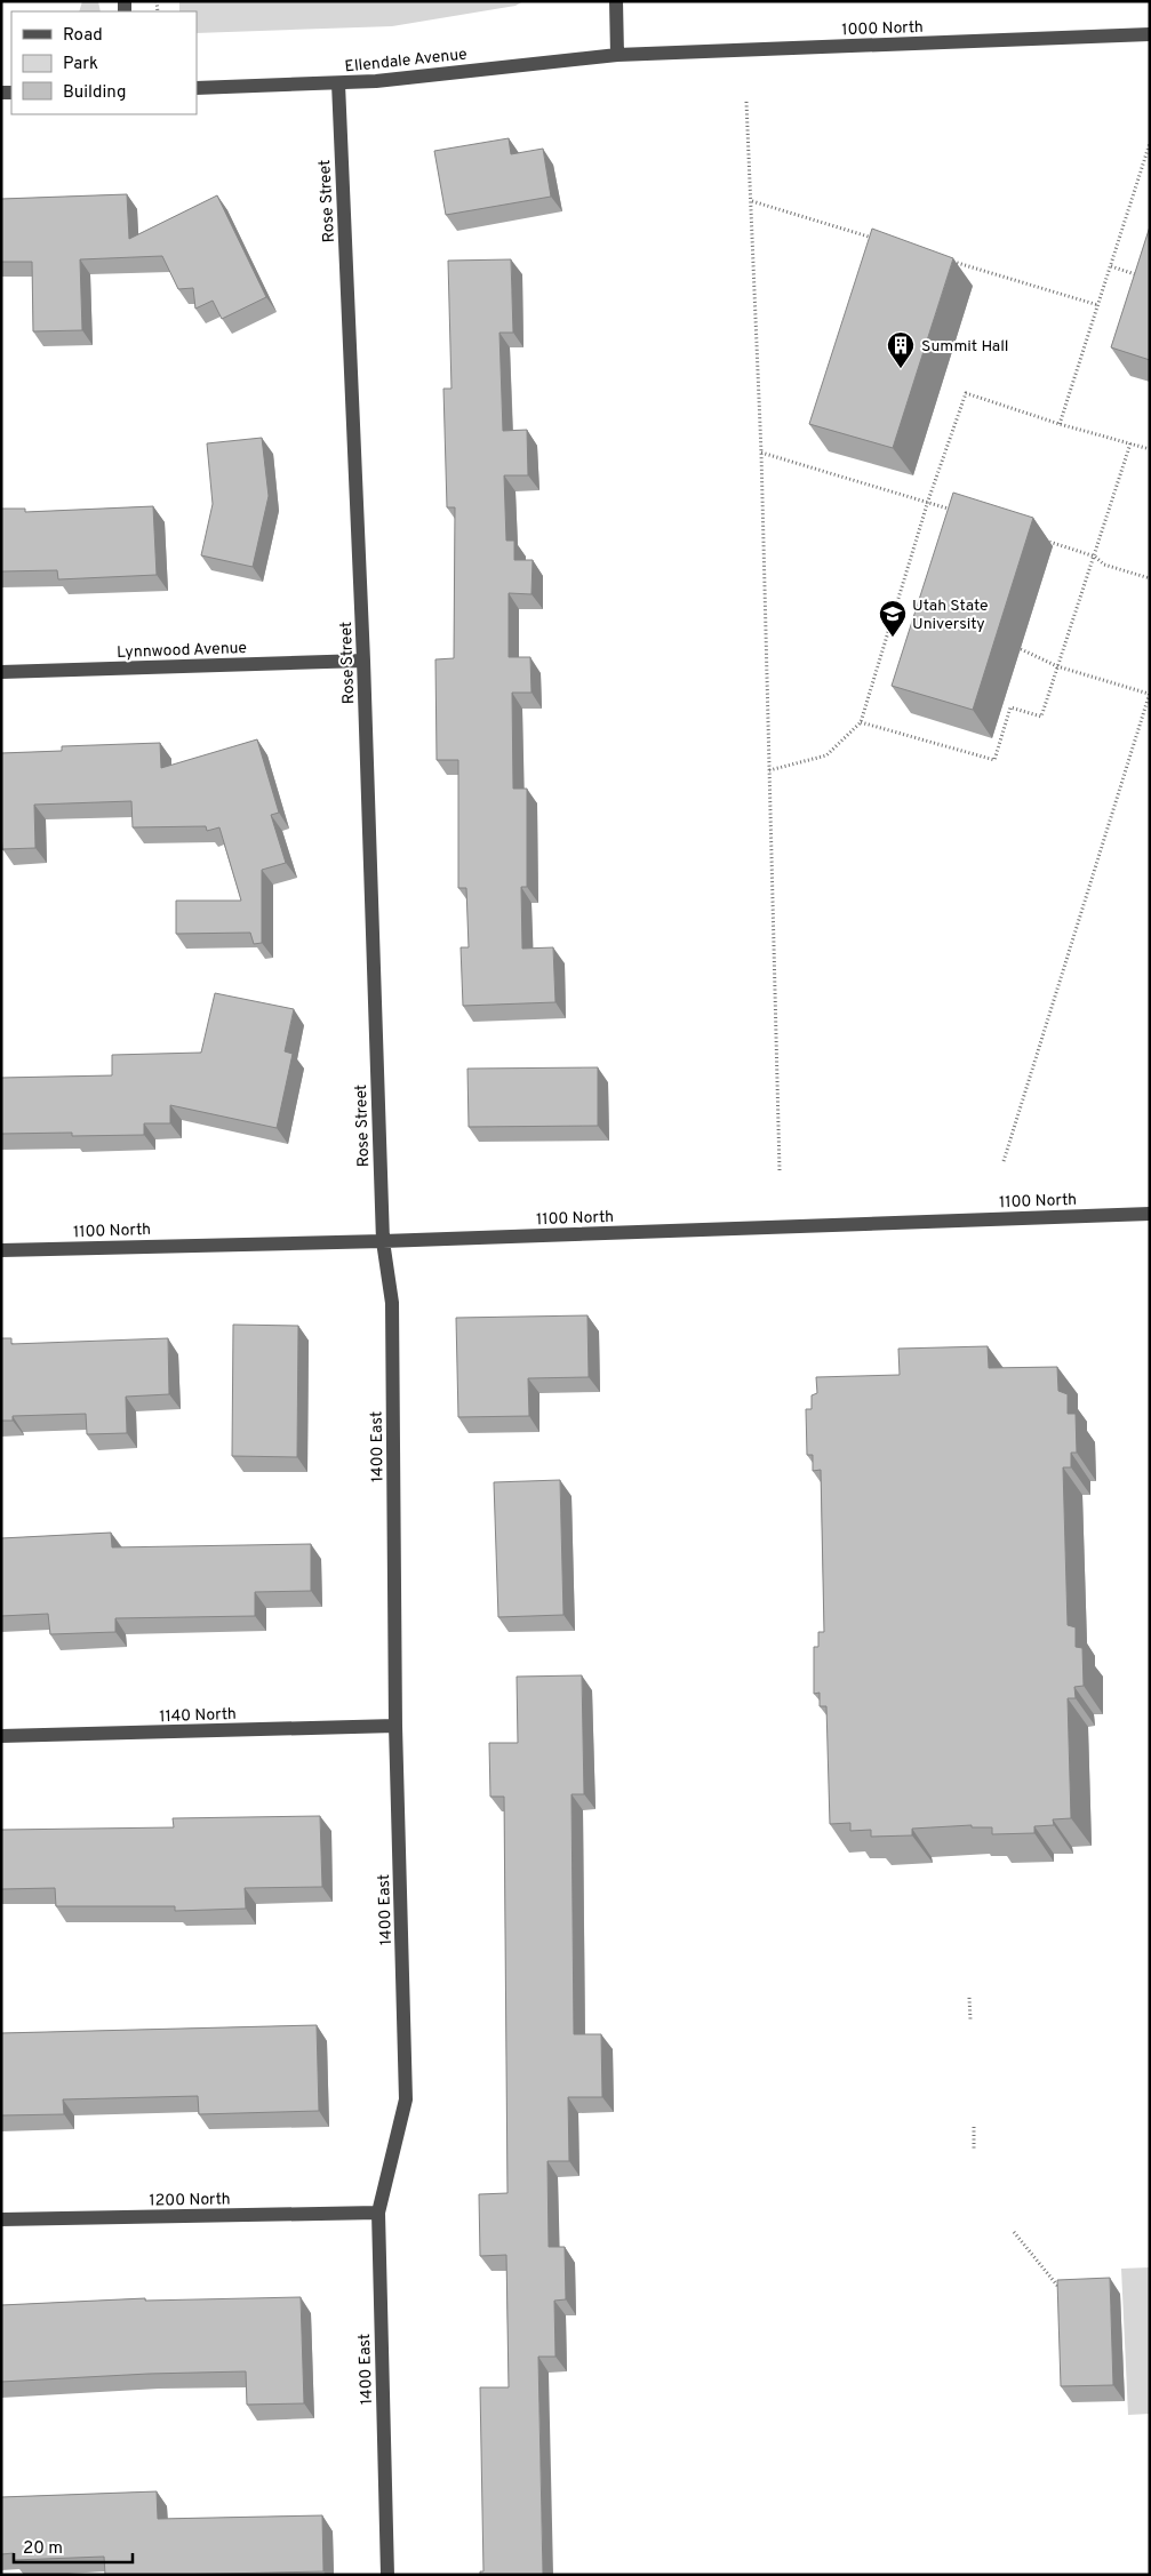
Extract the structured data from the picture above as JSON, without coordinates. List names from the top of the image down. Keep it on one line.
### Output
{"streets":{"street":["1000 North","Ellendale Avenue","Rose Street","Lynnwood Avenue","1100 North","1400 East","1140 North","1200 North"]},"crossings":[["1000 North","Ellendale Avenue"],["Ellendale Avenue","Rose Street"],["Rose Street","Lynnwood Avenue"],["Rose Street","1100 North"],["Rose Street","1400 East"],["1100 North","1400 East"],["1400 East","1140 North"],["1400 East","1200 North"]],"places":{"building":["Summit Hall"],"school or university":["Utah State University"]},"legend":["Road","Park","Building"],"scale_bar":"20 m"}
